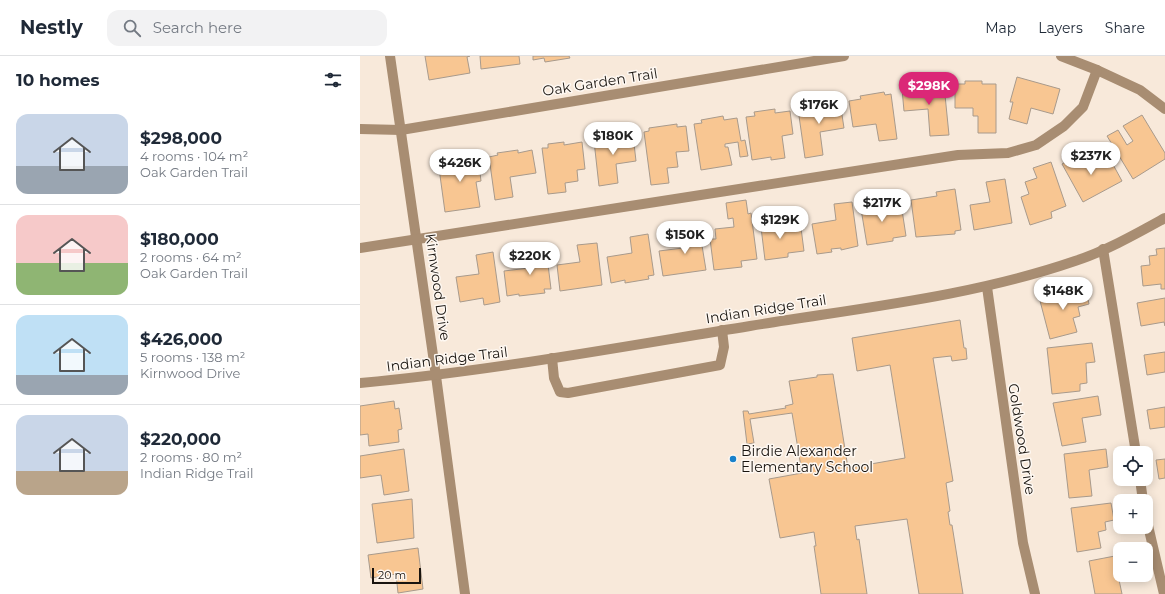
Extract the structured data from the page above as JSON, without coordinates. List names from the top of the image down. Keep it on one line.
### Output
{"streets":{"street":["Oak Garden Trail","Kirnwood Drive","Indian Ridge Trail","Goldwood Drive"]},"crossings":[["Oak Garden Trail","Kirnwood Drive"],["Kirnwood Drive","Indian Ridge Trail"],["Indian Ridge Trail","Goldwood Drive"]],"places":["Birdie Alexander Elementary School"],"scale_bar":"20 m","page":{"header":"Nestly","search":"Search here","nav":["Map","Layers","Share"],"heading":"10 homes","price":["$298K","$176K","$180K","$237K","$426K","$217K","$129K","$150K","$220K","$148K"],"list":[{"name":"$298,000","note":"4 rooms · 104 m² · Oak Garden Trail"},{"name":"$180,000","note":"2 rooms · 64 m² · Oak Garden Trail"},{"name":"$426,000","note":"5 rooms · 138 m² · Kirnwood Drive"},{"name":"$220,000","note":"2 rooms · 80 m² · Indian Ridge Trail"}],"map_buttons":["+","−"],"scale":"20 m"}}
